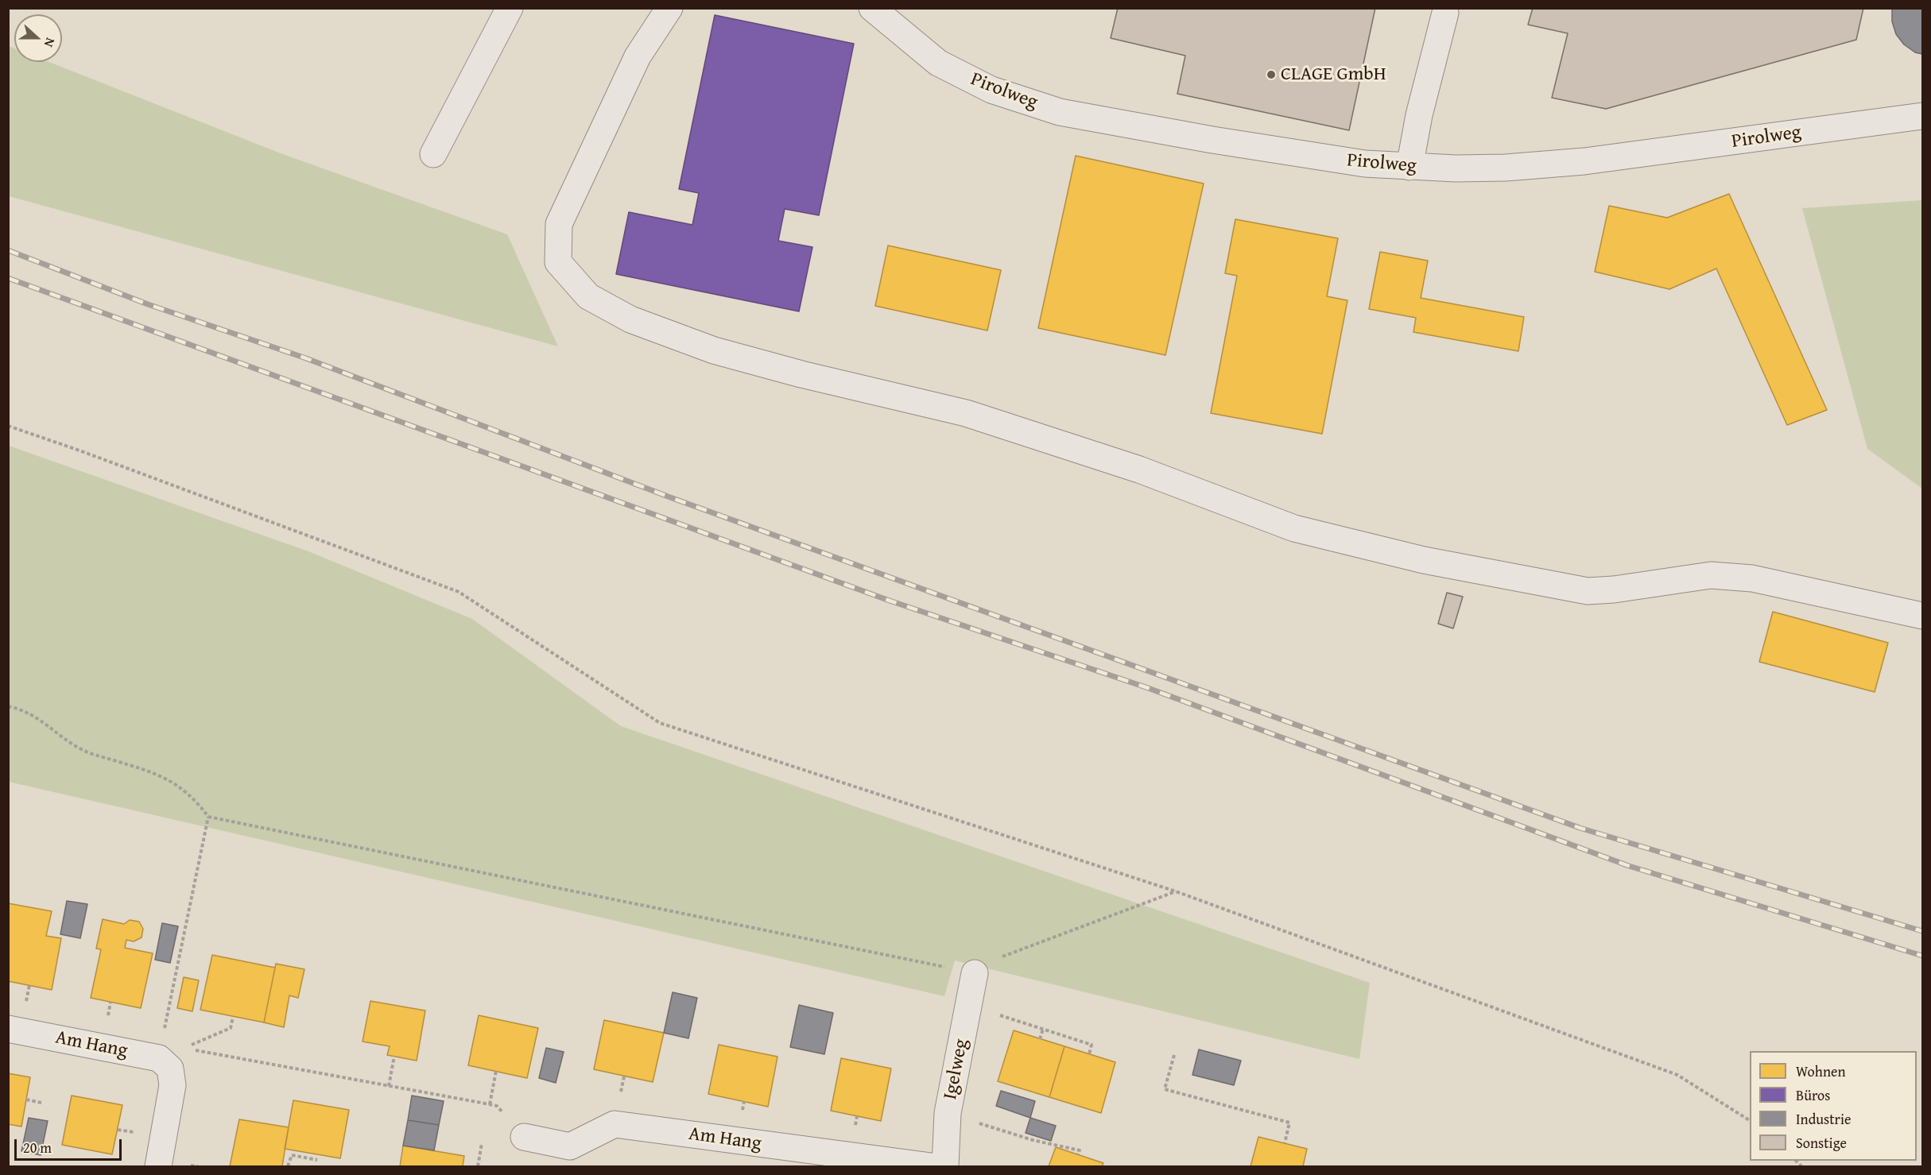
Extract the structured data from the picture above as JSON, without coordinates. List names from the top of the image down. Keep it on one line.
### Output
{"streets":{"street":["Pirolweg","Am Hang","Igelweg"]},"places":["CLAGE GmbH"],"legend":["Wohnen","Büros","Industrie","Sonstige"],"scale_bar":"20 m","north":"right"}
